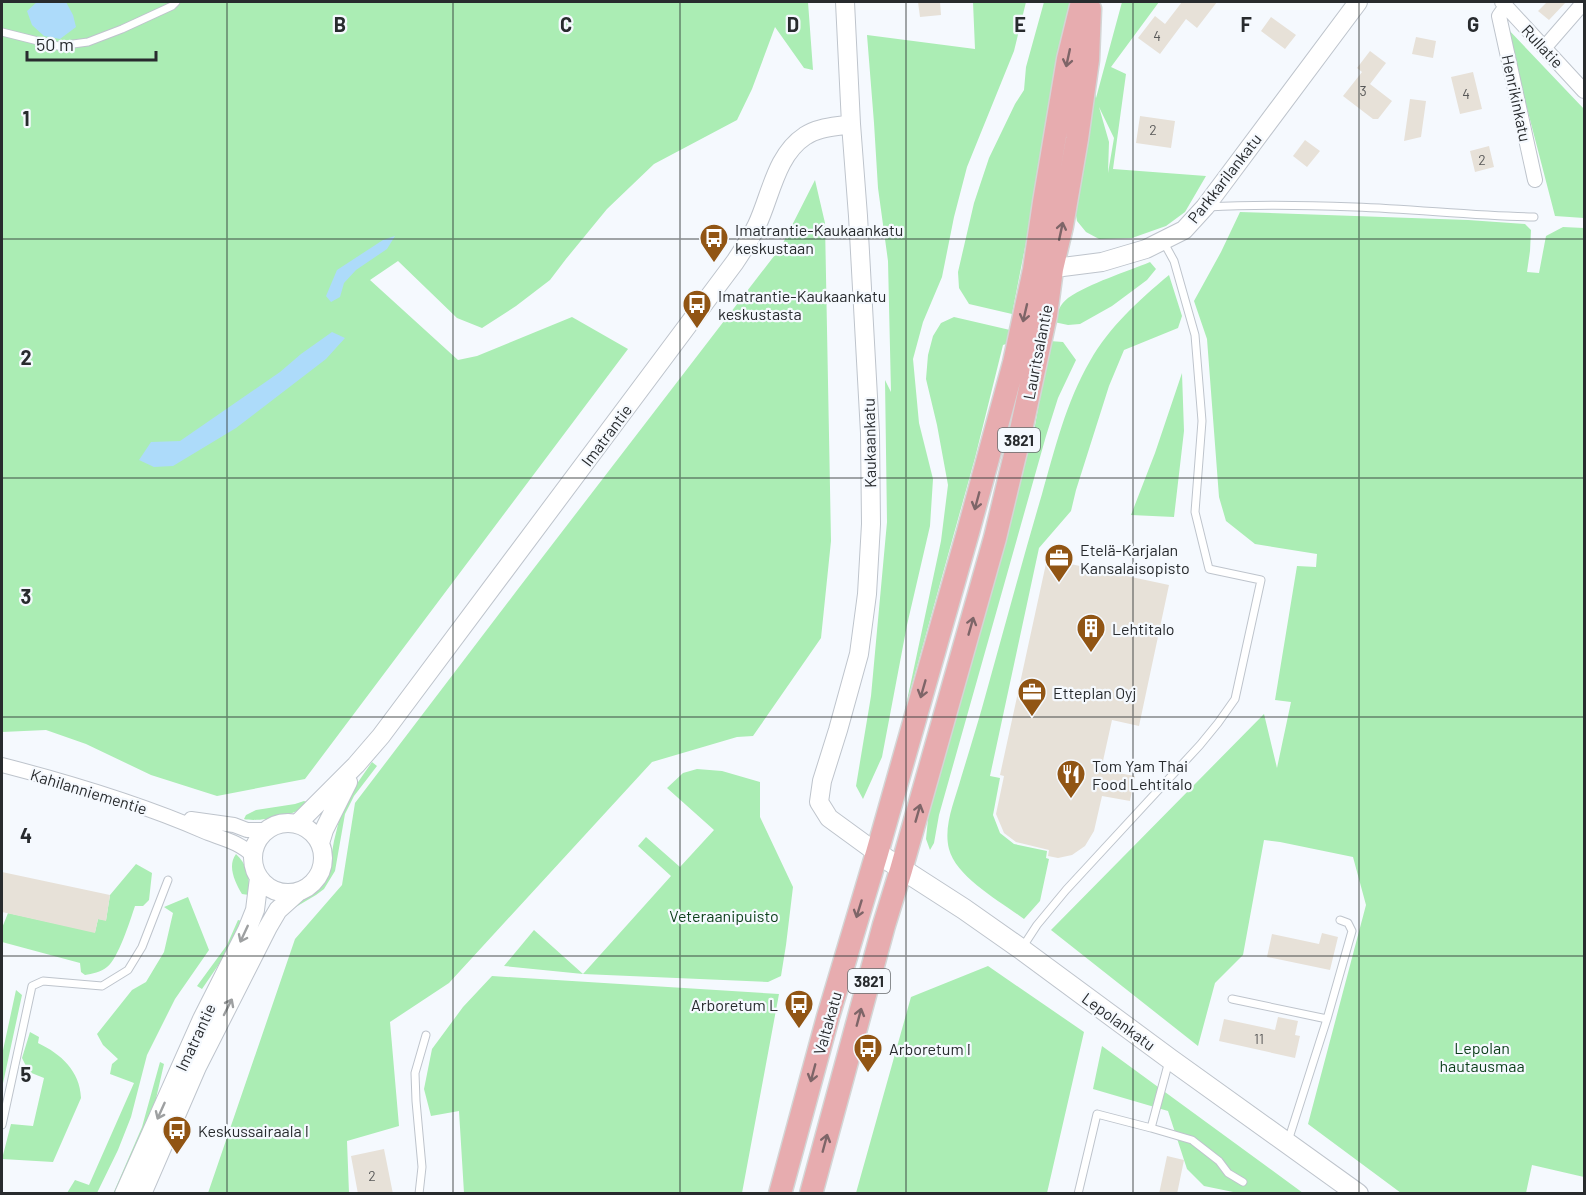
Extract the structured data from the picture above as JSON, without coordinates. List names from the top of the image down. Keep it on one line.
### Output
{"streets":{"main road":["Lauritsalantie","3821","Lepolankatu","Valtakatu"],"street":["Rullatie","Henrikinkatu","Parkkarilankatu","Imatrantie","Kaukaankatu","Kahilanniementie"]},"crossings":[["Rullatie","Henrikinkatu"],["Parkkarilankatu","Lauritsalantie"],["Lauritsalantie","Kaukaankatu"],["Lauritsalantie","Lepolankatu"],["Lauritsalantie","Valtakatu"],["Imatrantie","Kaukaankatu"],["Imatrantie","Kahilanniementie"],["Kaukaankatu","Lepolankatu"],["Kaukaankatu","Valtakatu"],["Lepolankatu","Valtakatu"]],"parks":["Veteraanipuisto","Lepolan hautausmaa"],"places":{"bus stop":["Imatrantie-Kaukaankatu keskustaan","Imatrantie-Kaukaankatu keskustasta","Arboretum L","Arboretum I","Keskussairaala I"],"office":["Etelä-Karjalan Kansalaisopisto","Etteplan Oyj"],"building":["Lehtitalo"],"restaurant":["Tom Yam Thai Food Lehtitalo"]},"house_numbers":["4","3","4","2","2","11","2"],"scale_bar":"50 m","grid":{"columns":["B","C","D","E","F","G"],"rows":["1","2","3","4","5"]}}
